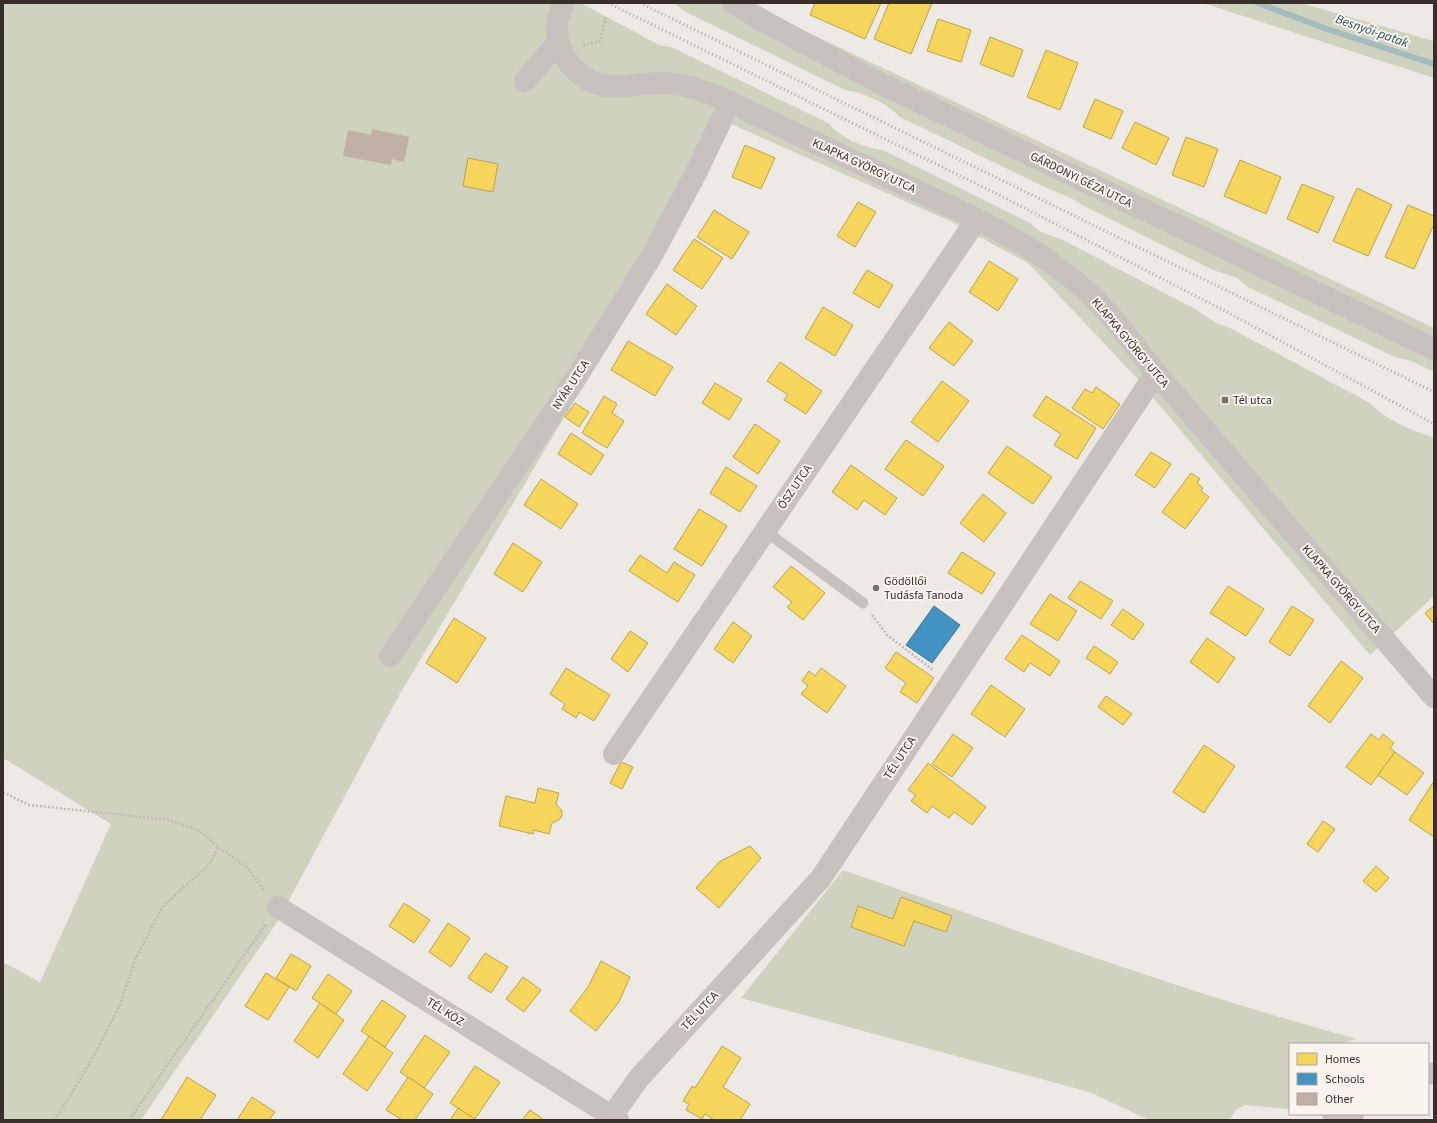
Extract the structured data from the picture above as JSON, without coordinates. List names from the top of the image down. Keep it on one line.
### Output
{"streets":{"street":["KLAPKA GYÖRGY UTCA","GÁRDONYI GÉZA UTCA","NYÁR UTCA","ŐSZ UTCA","TÉL UTCA","TÉL KÖZ"]},"crossings":[["KLAPKA GYÖRGY UTCA","NYÁR UTCA"],["KLAPKA GYÖRGY UTCA","ŐSZ UTCA"],["KLAPKA GYÖRGY UTCA","TÉL UTCA"],["TÉL UTCA","TÉL KÖZ"]],"water":["Besnyői-patak"],"places":{"transit":["Tél utca"],"other":["Gödöllői Tudásfa Tanoda"]},"legend":["Homes","Schools","Other"]}
